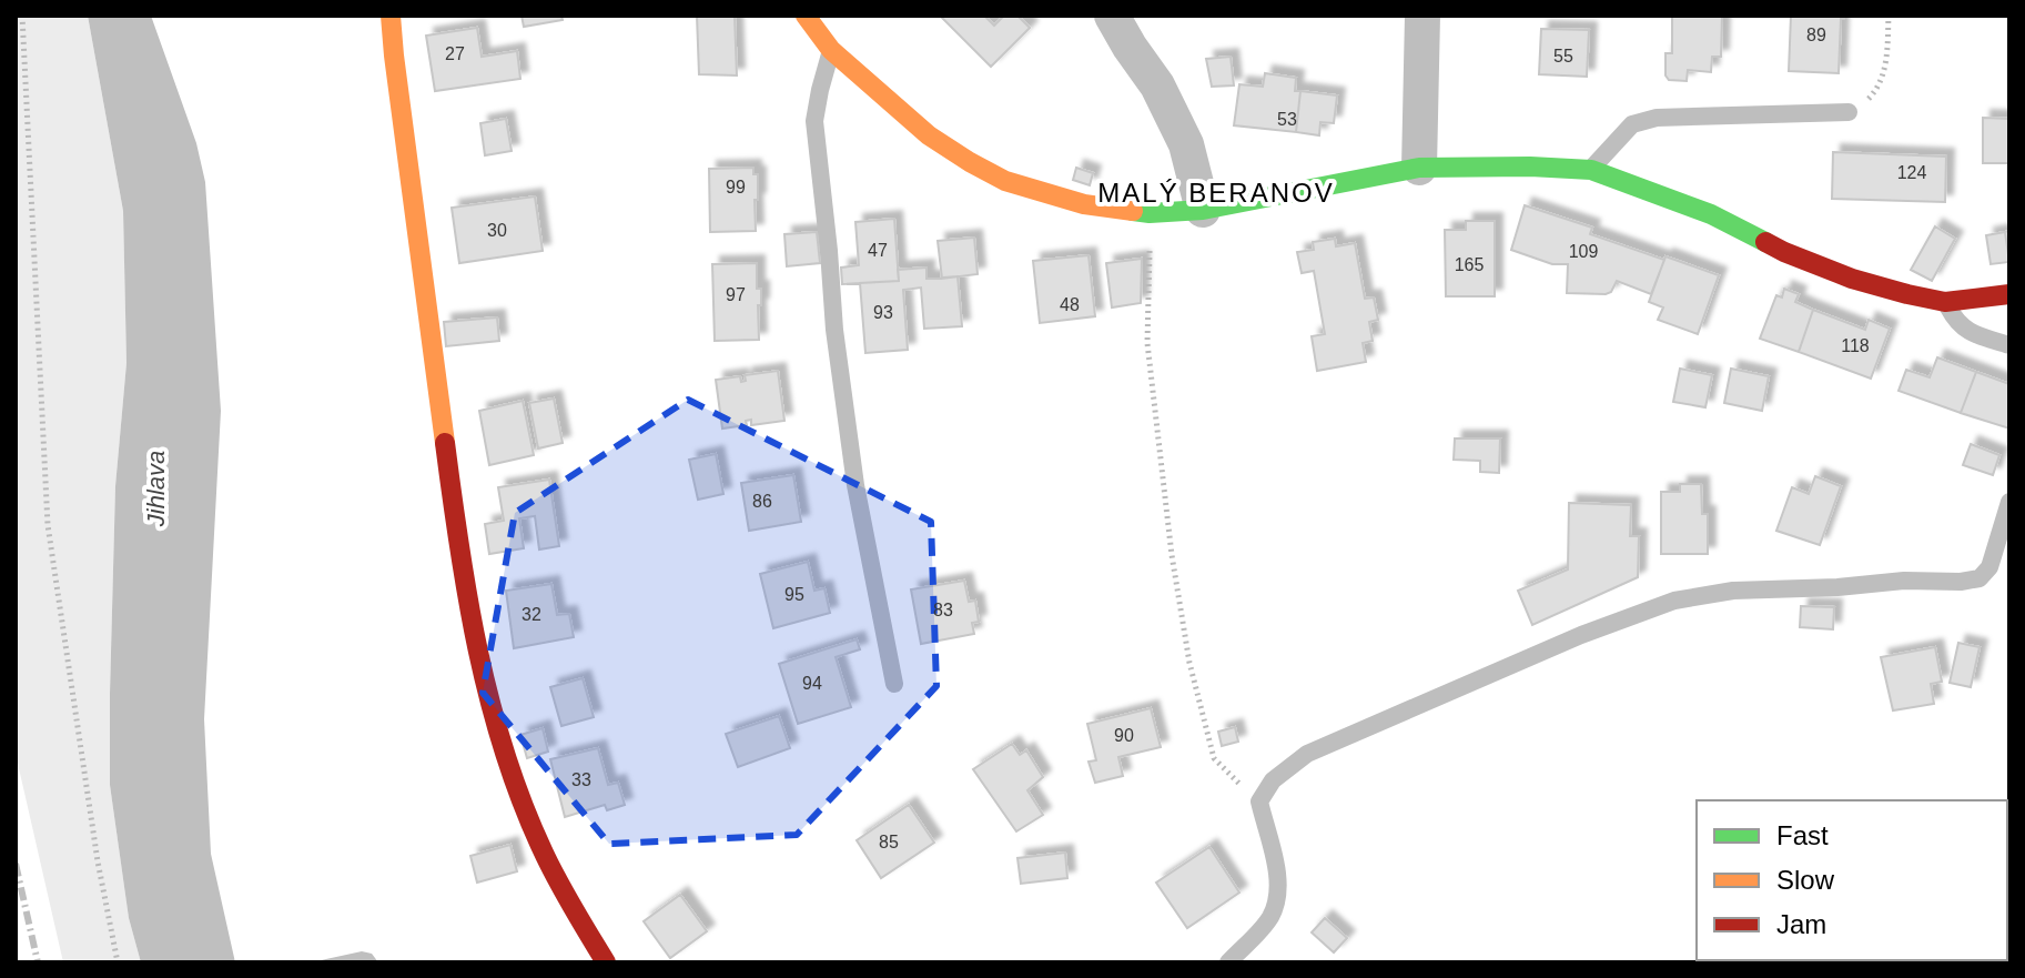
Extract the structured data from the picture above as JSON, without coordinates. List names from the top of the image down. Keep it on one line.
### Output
{"districts":["MALÝ BERANOV"],"water":["Jihlava"],"house_numbers":["89","27","55","53","124","99","30","47","109","165","97","48","93","118","86","95","83","32","94","90","33","85"],"legend":["Fast","Slow","Jam"]}
